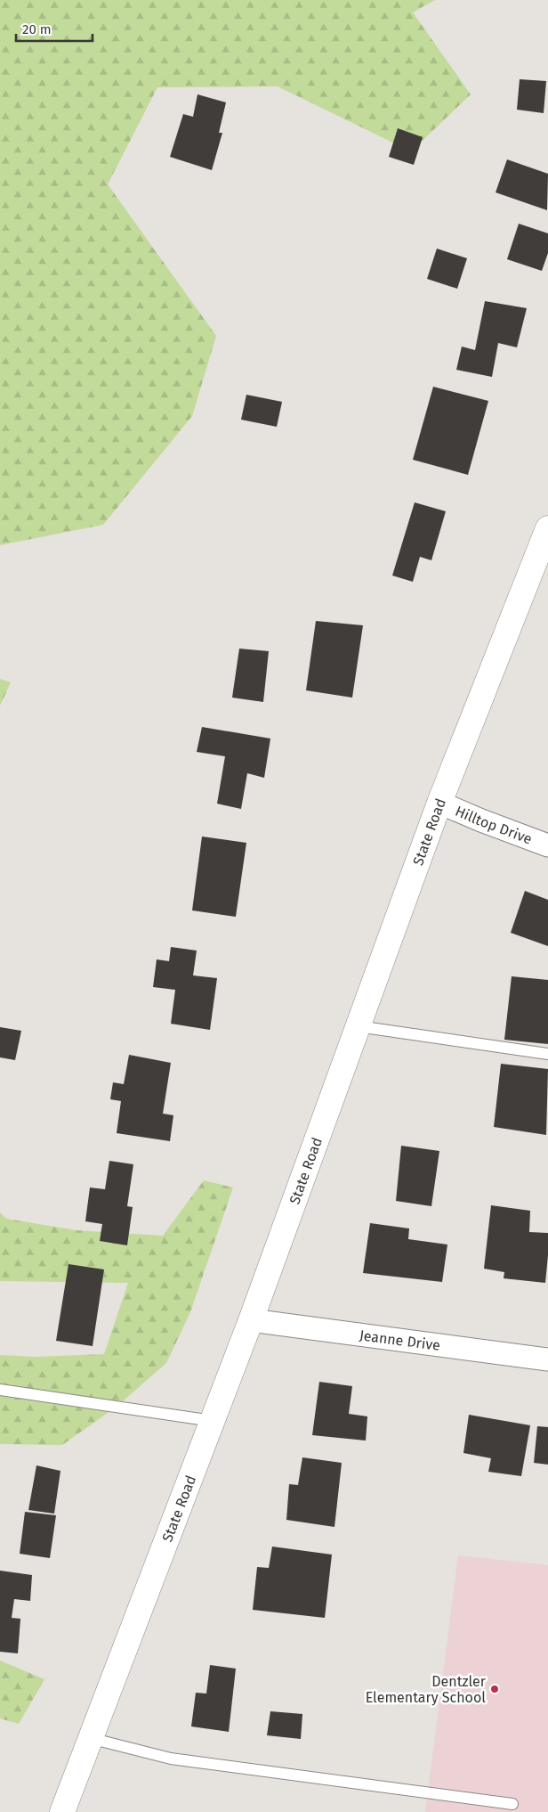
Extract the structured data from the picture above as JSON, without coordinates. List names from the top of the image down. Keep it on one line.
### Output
{"streets":{"main road":["State Road"],"street":["Hilltop Drive","Jeanne Drive"]},"crossings":[["Hilltop Drive","State Road"],["State Road","Jeanne Drive"]],"places":["Dentzler Elementary School"],"scale_bar":"20 m"}
